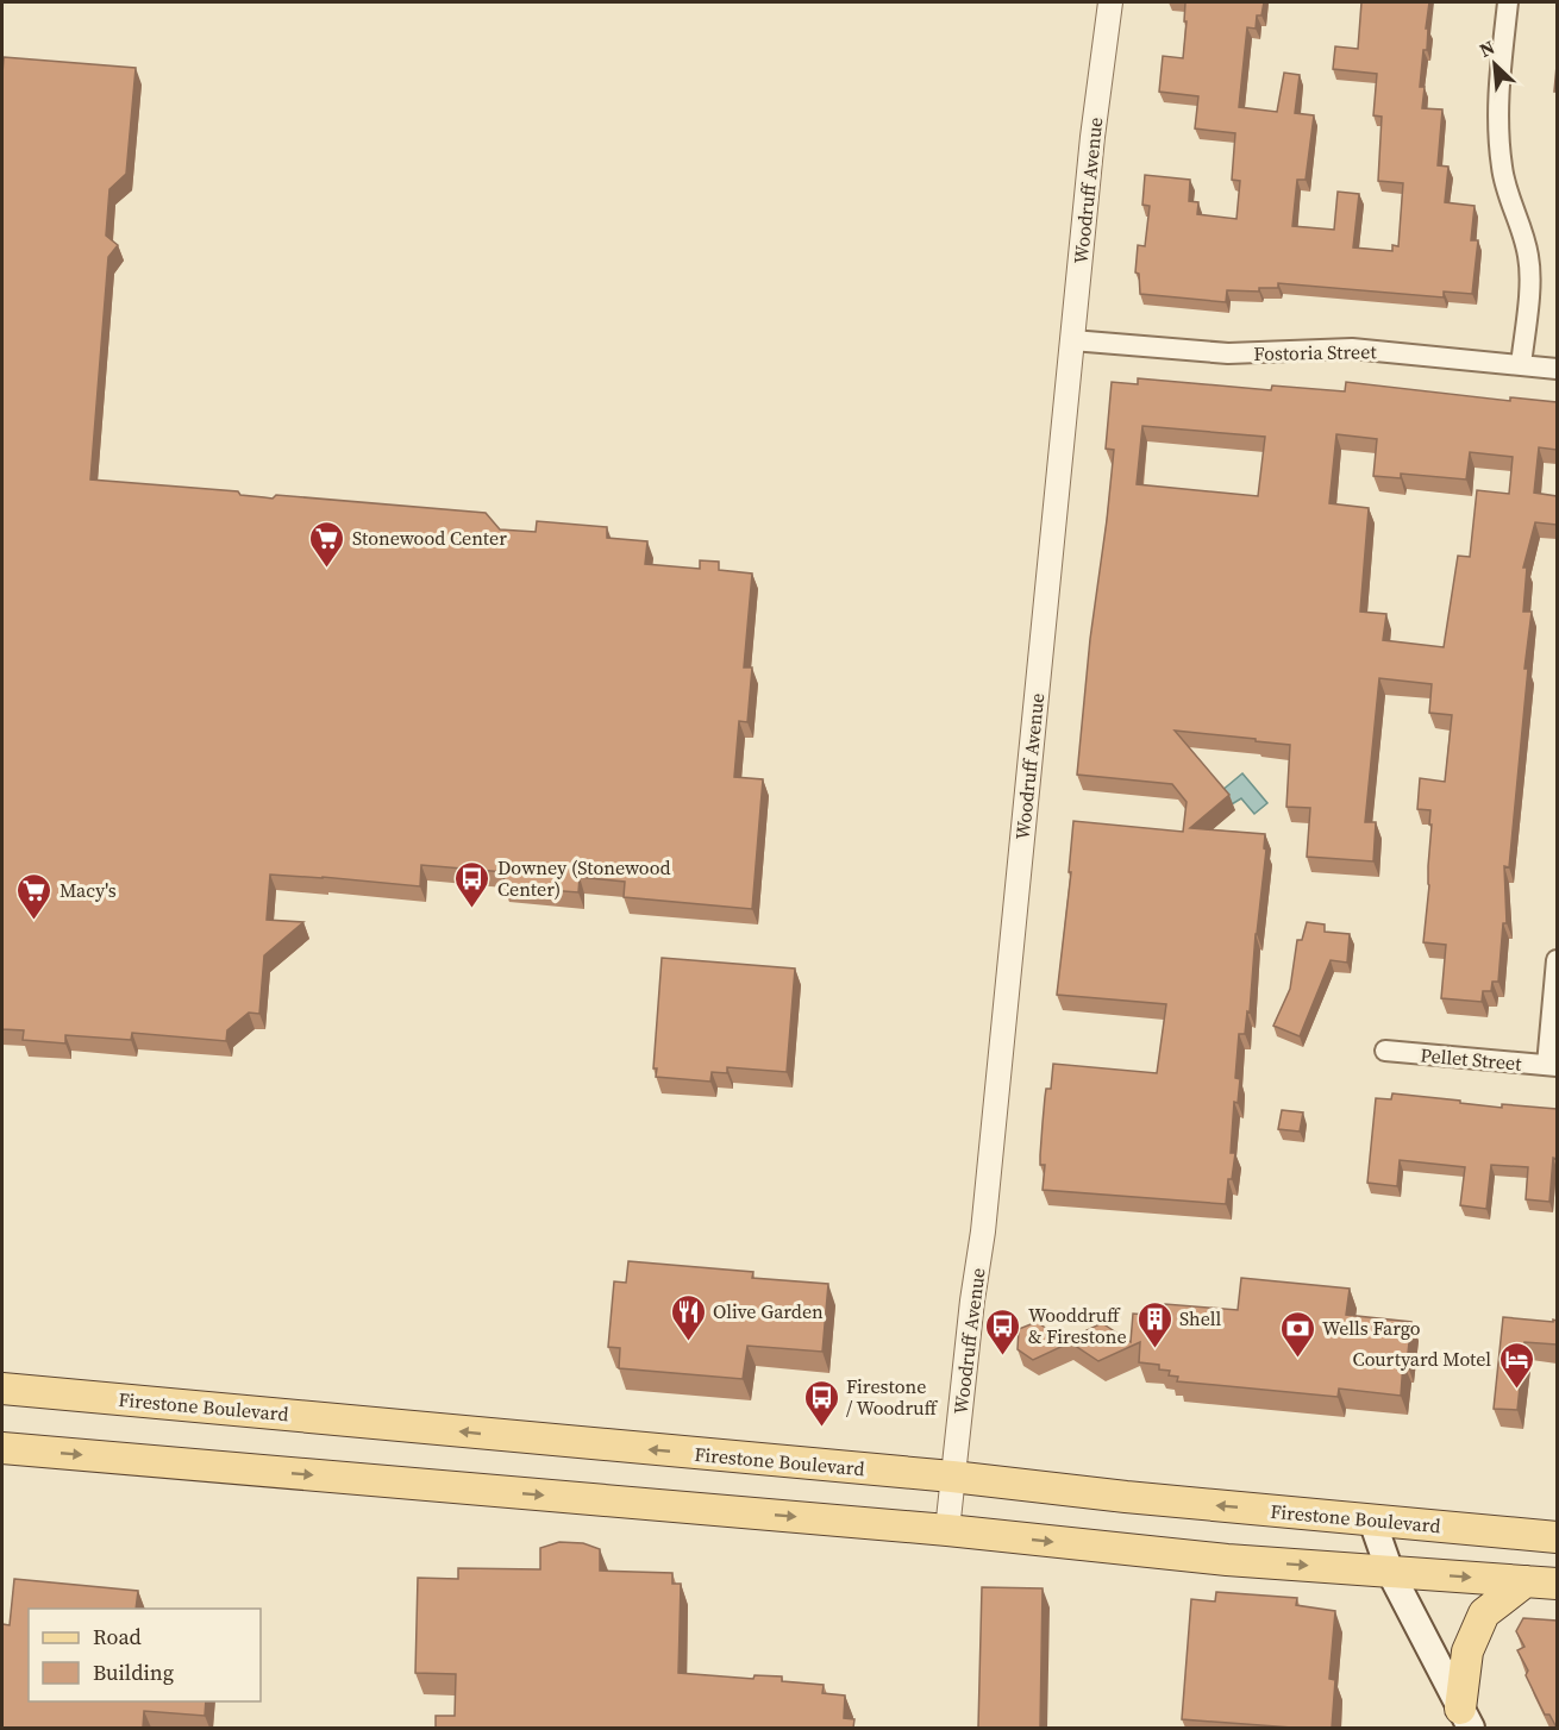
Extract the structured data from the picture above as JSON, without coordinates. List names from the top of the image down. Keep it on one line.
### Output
{"streets":{"main road":["Firestone Boulevard"],"street":["Woodruff Avenue","Fostoria Street","Pellet Street"]},"crossings":[["Woodruff Avenue","Fostoria Street"],["Woodruff Avenue","Firestone Boulevard"]],"places":{"supermarket":["Stonewood Center","Macy's"],"bus stop":["Downey (Stonewood Center)","Wooddruff & Firestone","Firestone / Woodruff"],"restaurant":["Olive Garden"],"building":["Shell"],"bank":["Wells Fargo"],"hotel":["Courtyard Motel"]},"legend":["Road","Building"],"north":"top left"}
